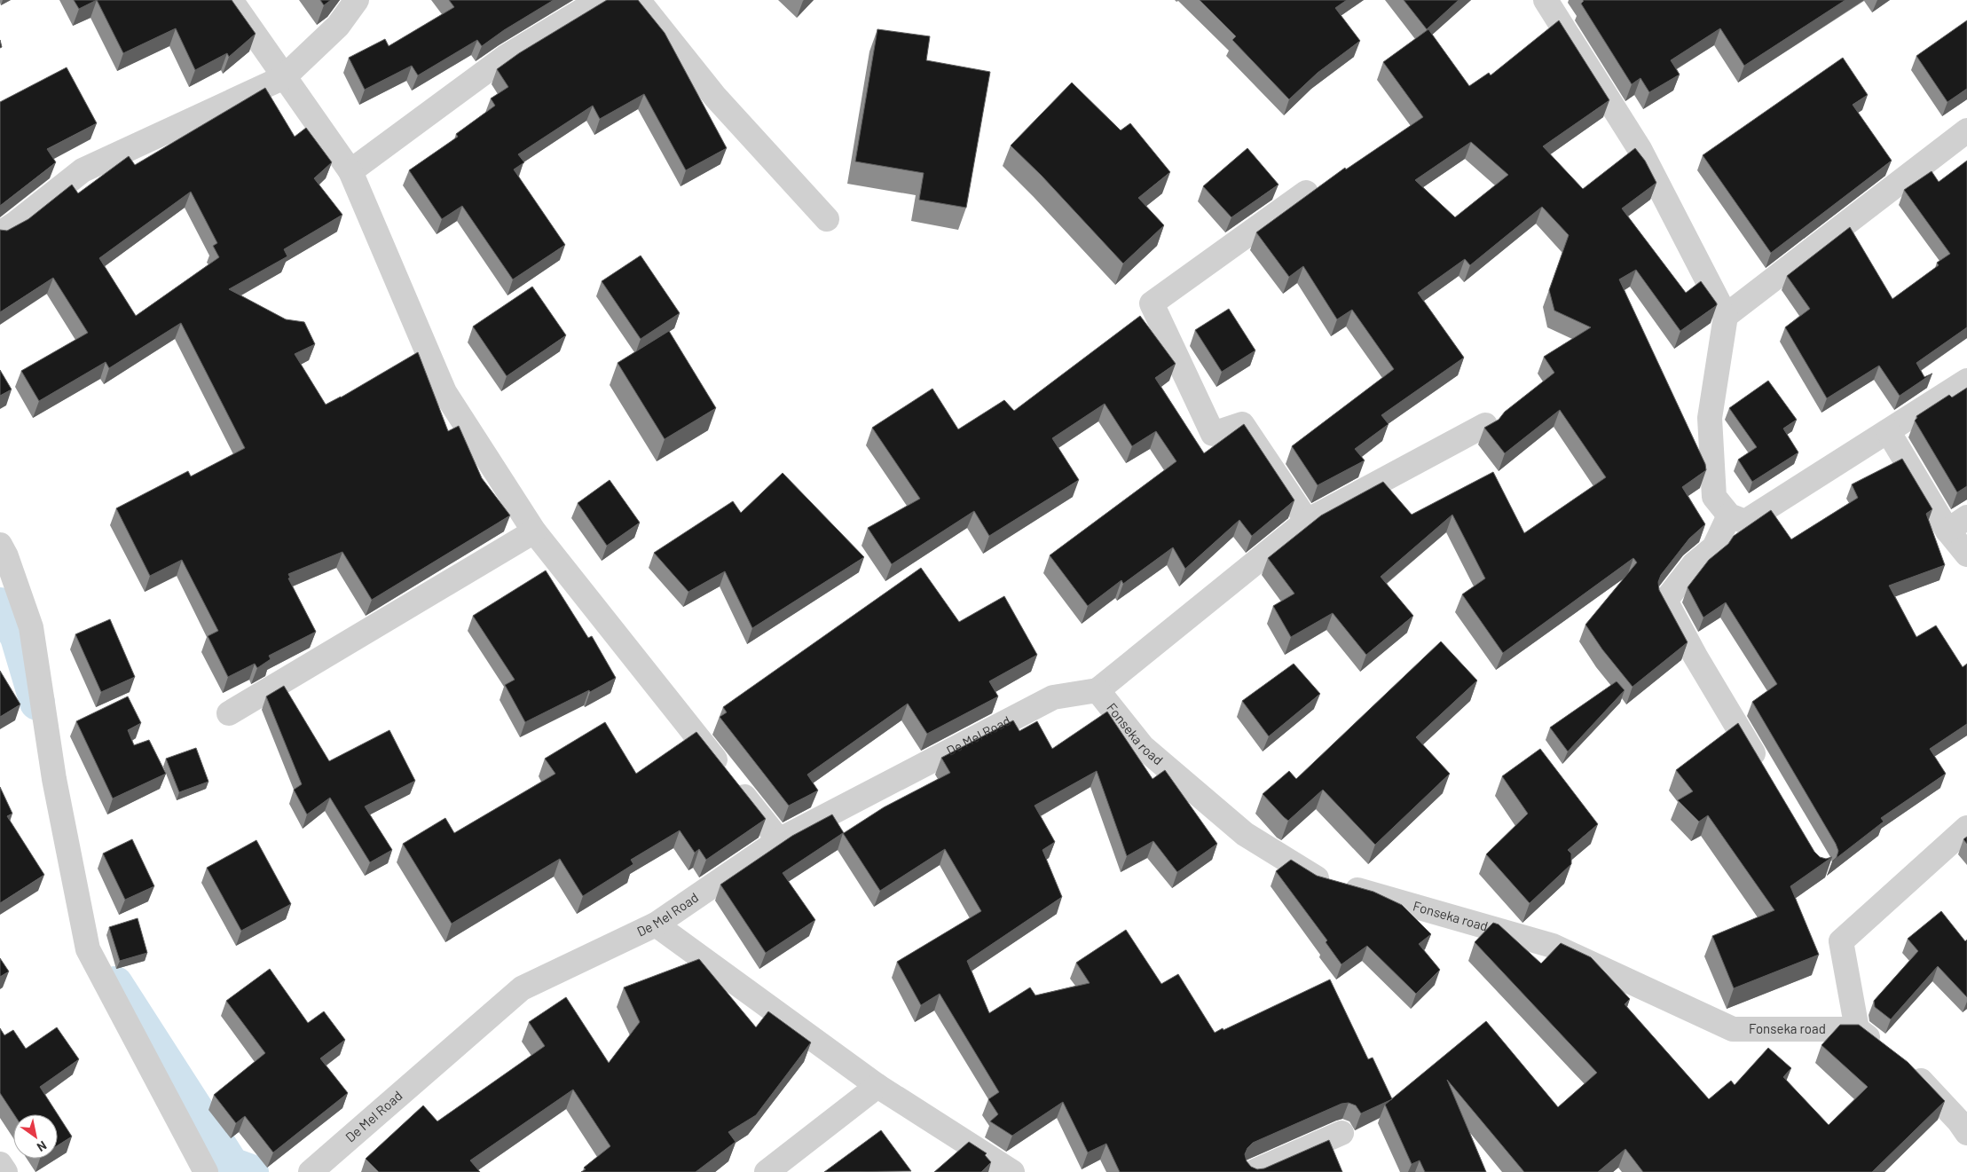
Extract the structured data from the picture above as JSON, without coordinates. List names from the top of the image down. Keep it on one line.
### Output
{"streets":{"street":["Fonseka road","De Mel Road"]},"crossings":[["Fonseka road","De Mel Road"]],"north":"bottom right"}
